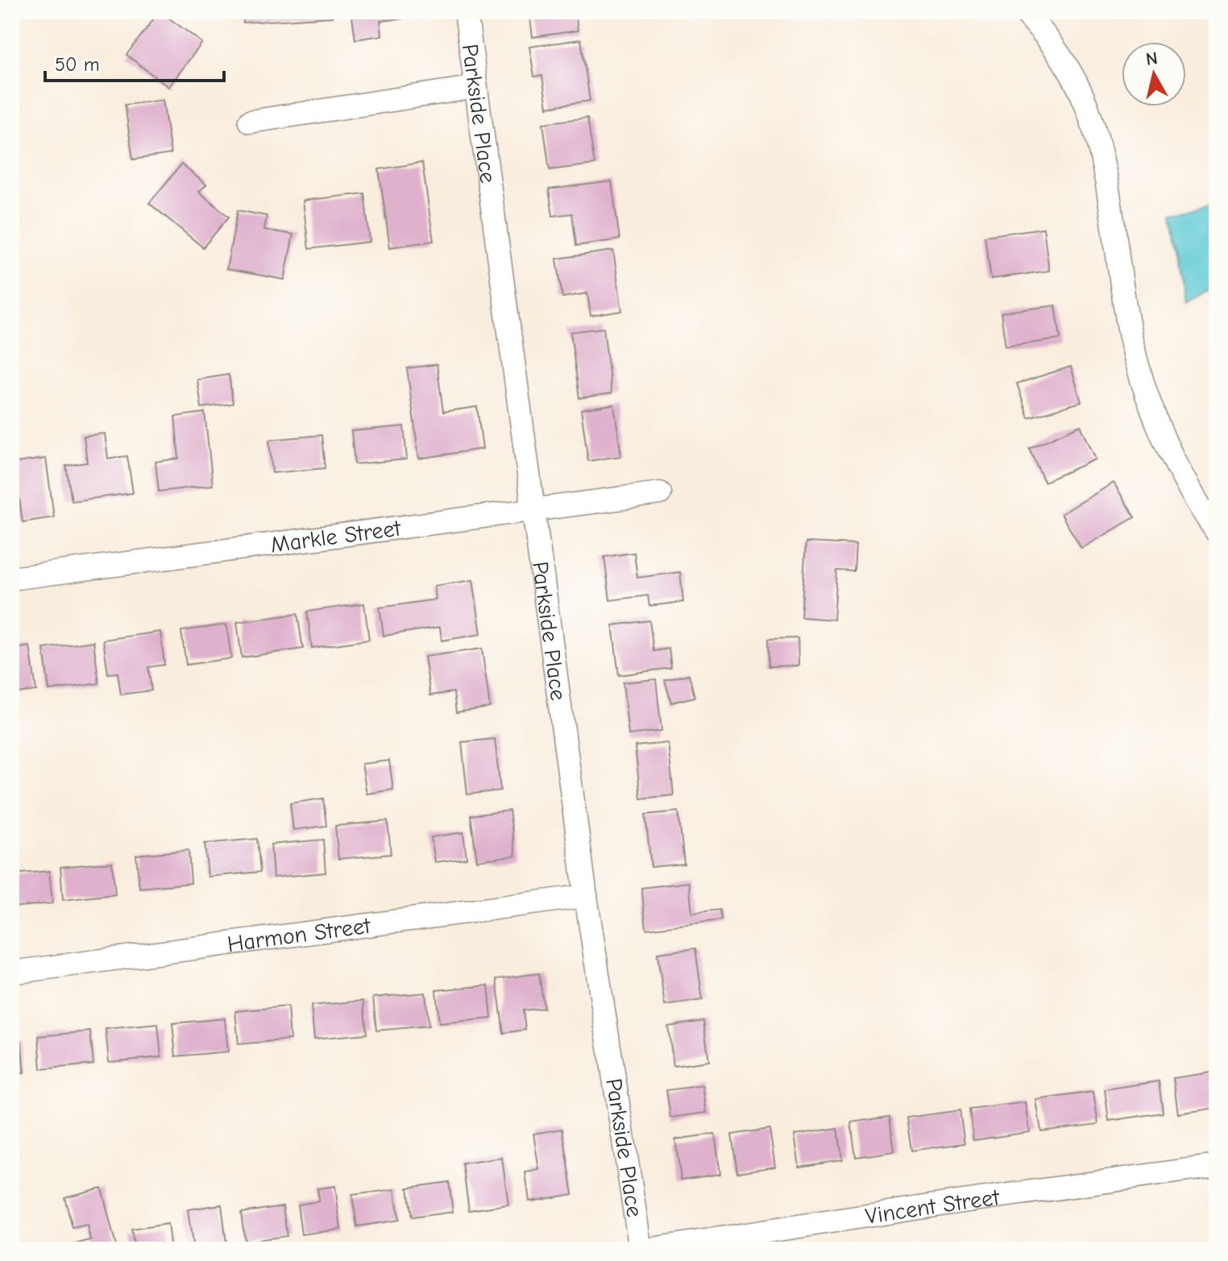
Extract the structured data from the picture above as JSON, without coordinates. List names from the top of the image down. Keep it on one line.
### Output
{"streets":{"street":["Parkside Place","Markle Street","Harmon Street","Vincent Street"]},"crossings":[["Parkside Place","Markle Street"],["Parkside Place","Harmon Street"]],"scale_bar":"50 m","north":"top"}
